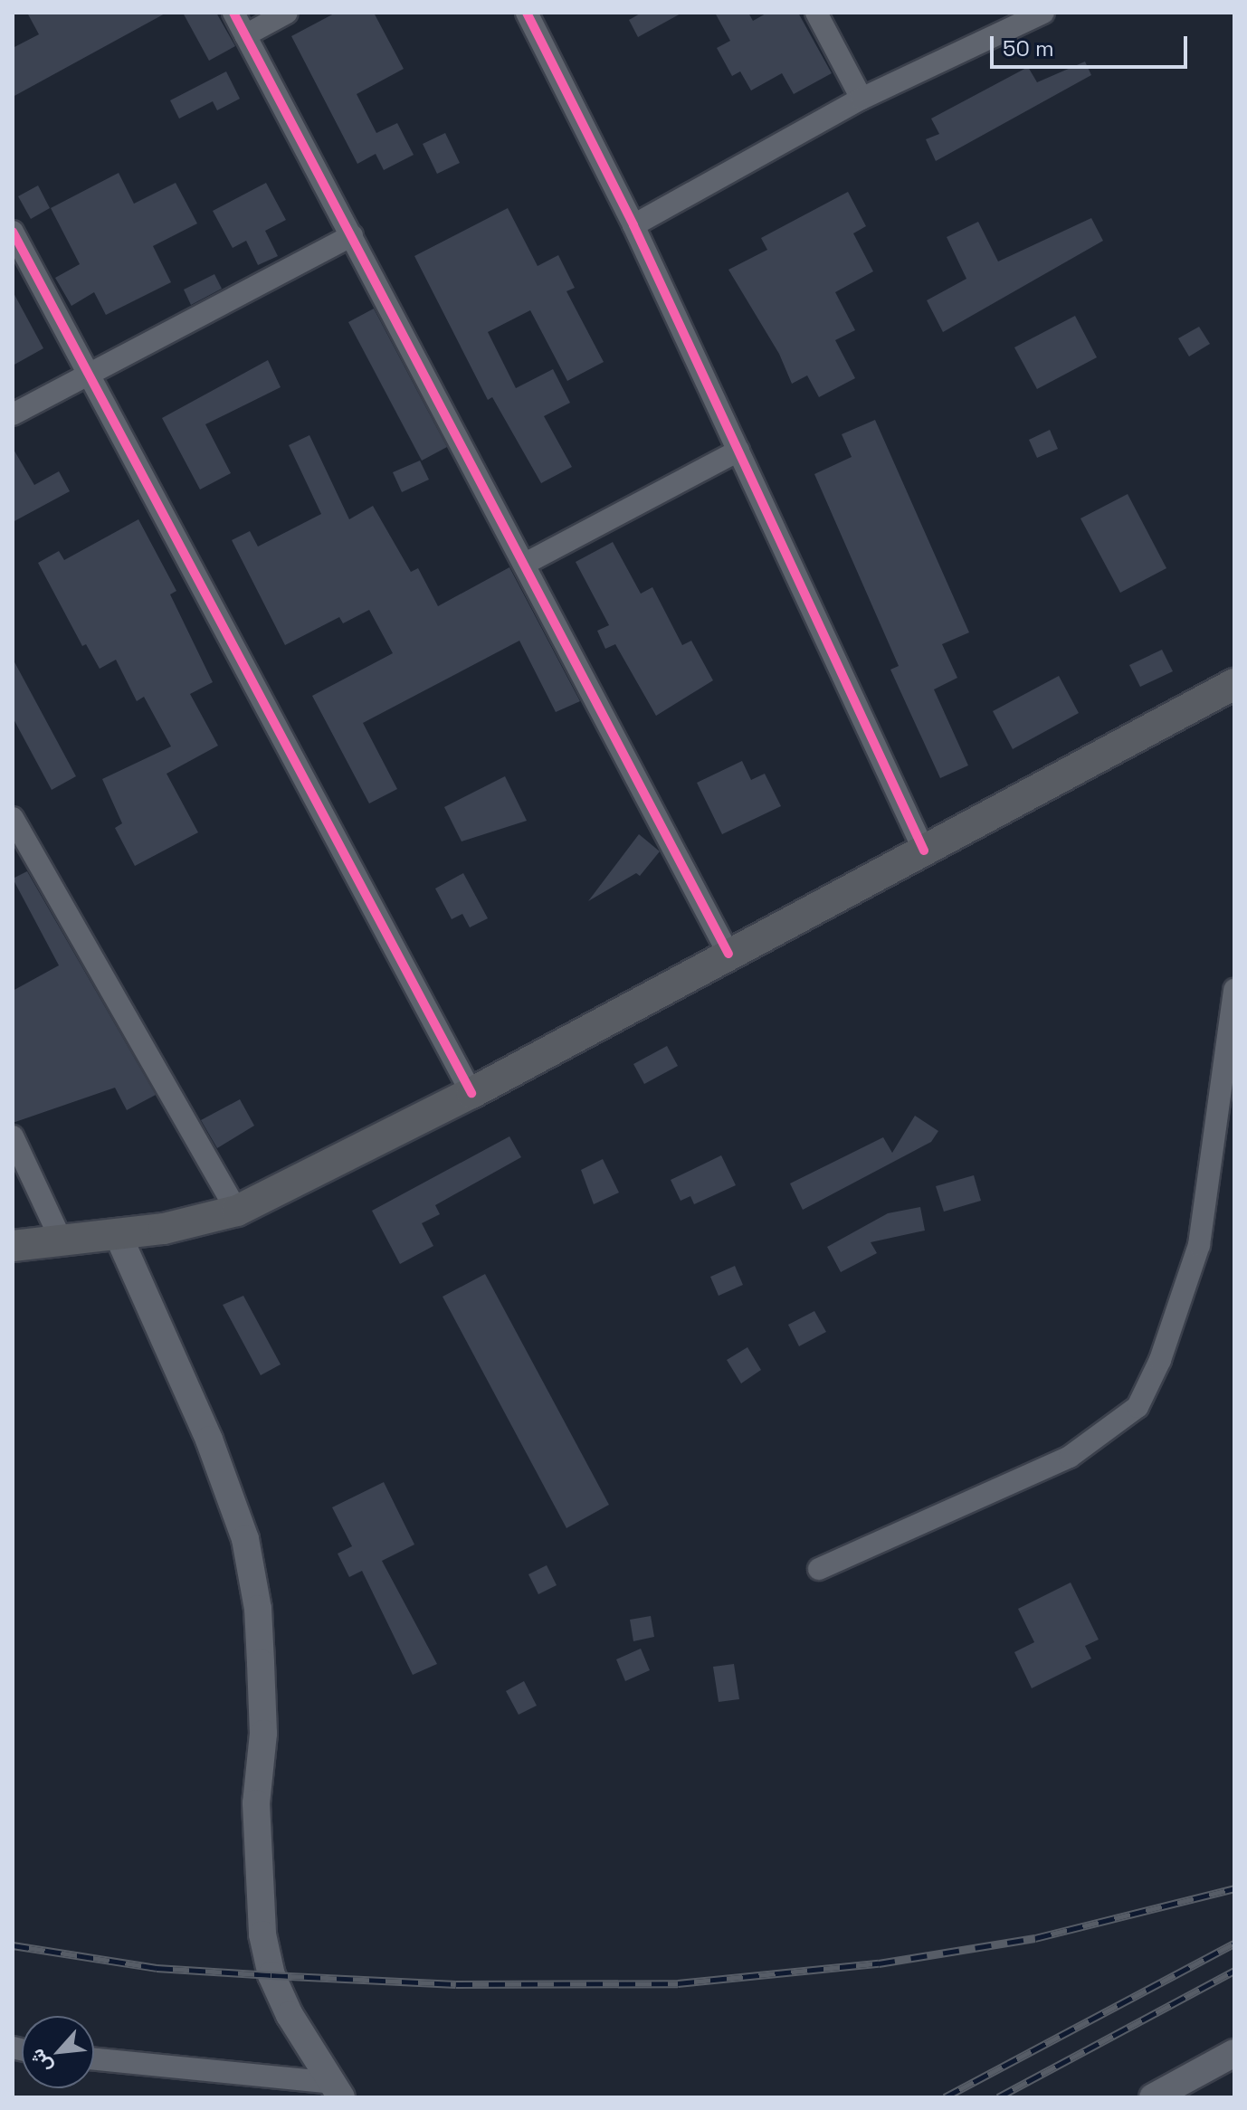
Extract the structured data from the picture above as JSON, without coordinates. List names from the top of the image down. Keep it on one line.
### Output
{"scale_bar":"50 m","north":"bottom left"}
